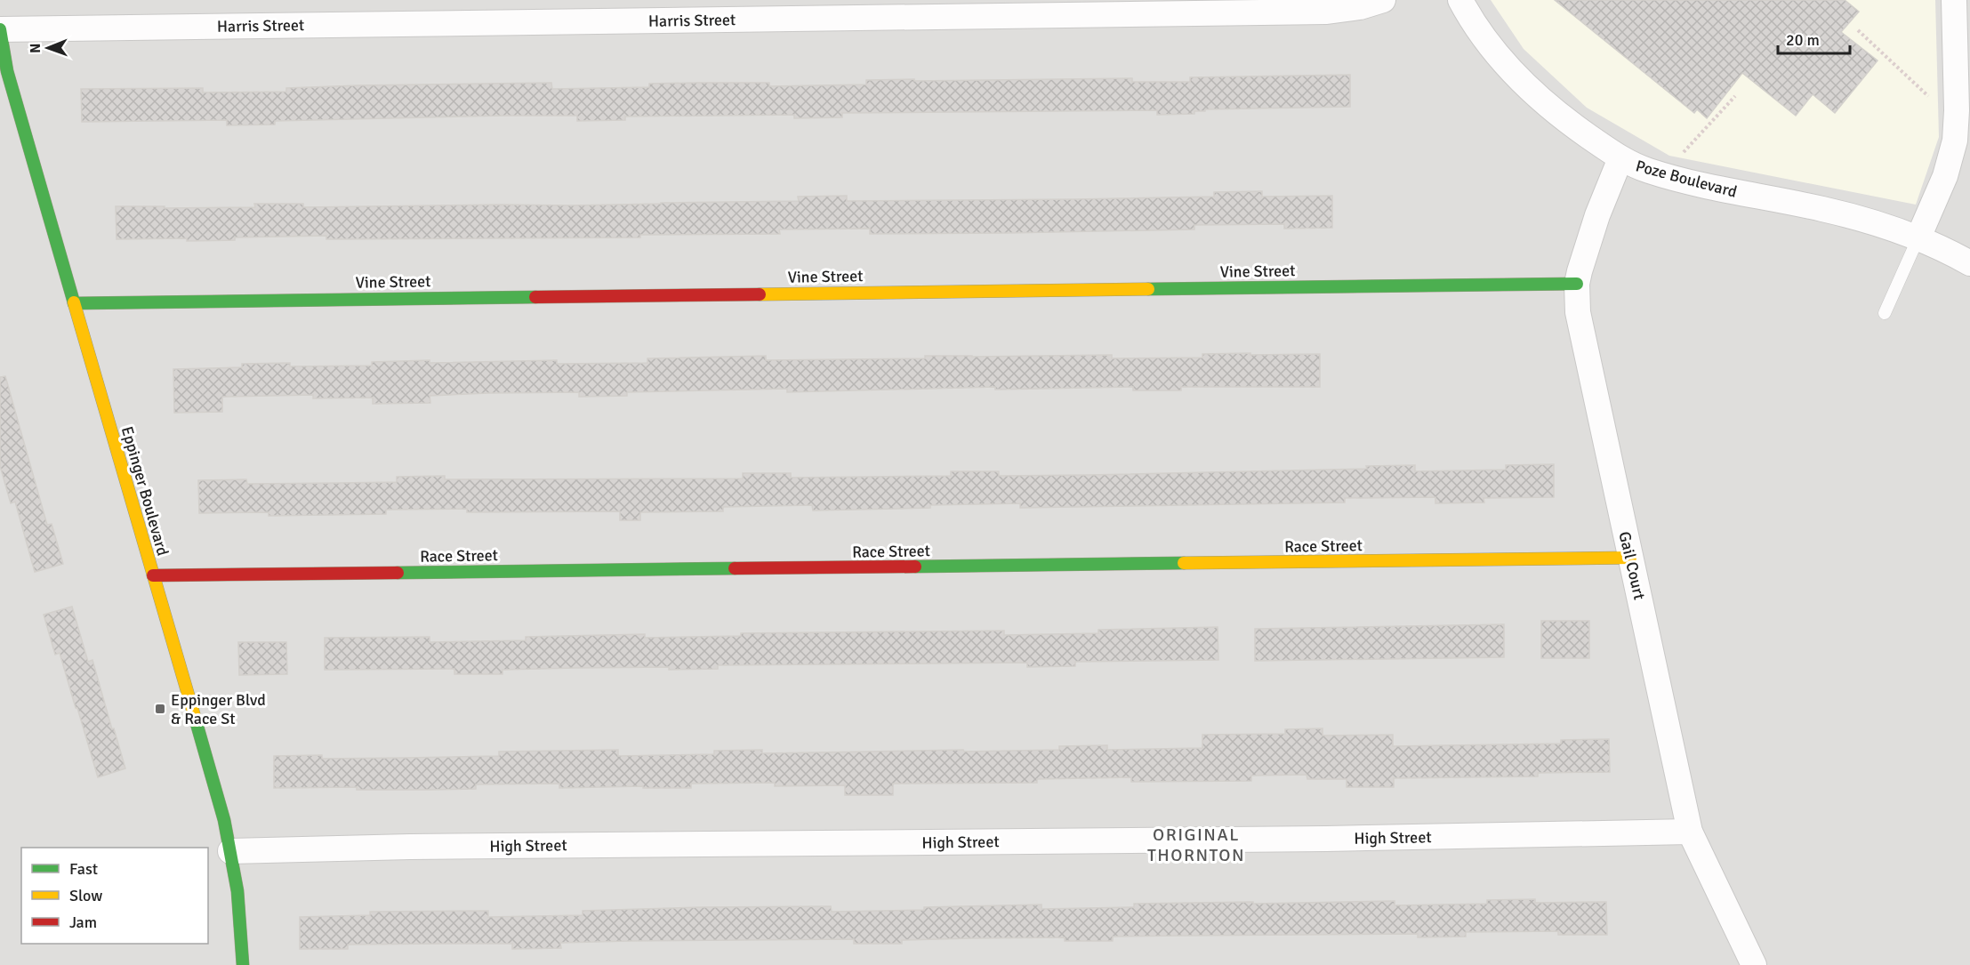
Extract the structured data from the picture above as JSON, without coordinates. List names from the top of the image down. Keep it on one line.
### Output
{"streets":{"street":["Harris Street","Poze Boulevard","Vine Street","Eppinger Boulevard","Race Street","Gail Court","High Street"]},"crossings":[["Harris Street","Eppinger Boulevard"],["Poze Boulevard","Gail Court"],["Vine Street","Eppinger Boulevard"],["Vine Street","Gail Court"],["Eppinger Boulevard","Race Street"],["Eppinger Boulevard","High Street"],["Race Street","Gail Court"],["Gail Court","High Street"]],"districts":["ORIGINAL THORNTON"],"places":{"transit":["Eppinger Blvd & Race St"]},"legend":["Fast","Slow","Jam"],"scale_bar":"20 m","north":"left"}
